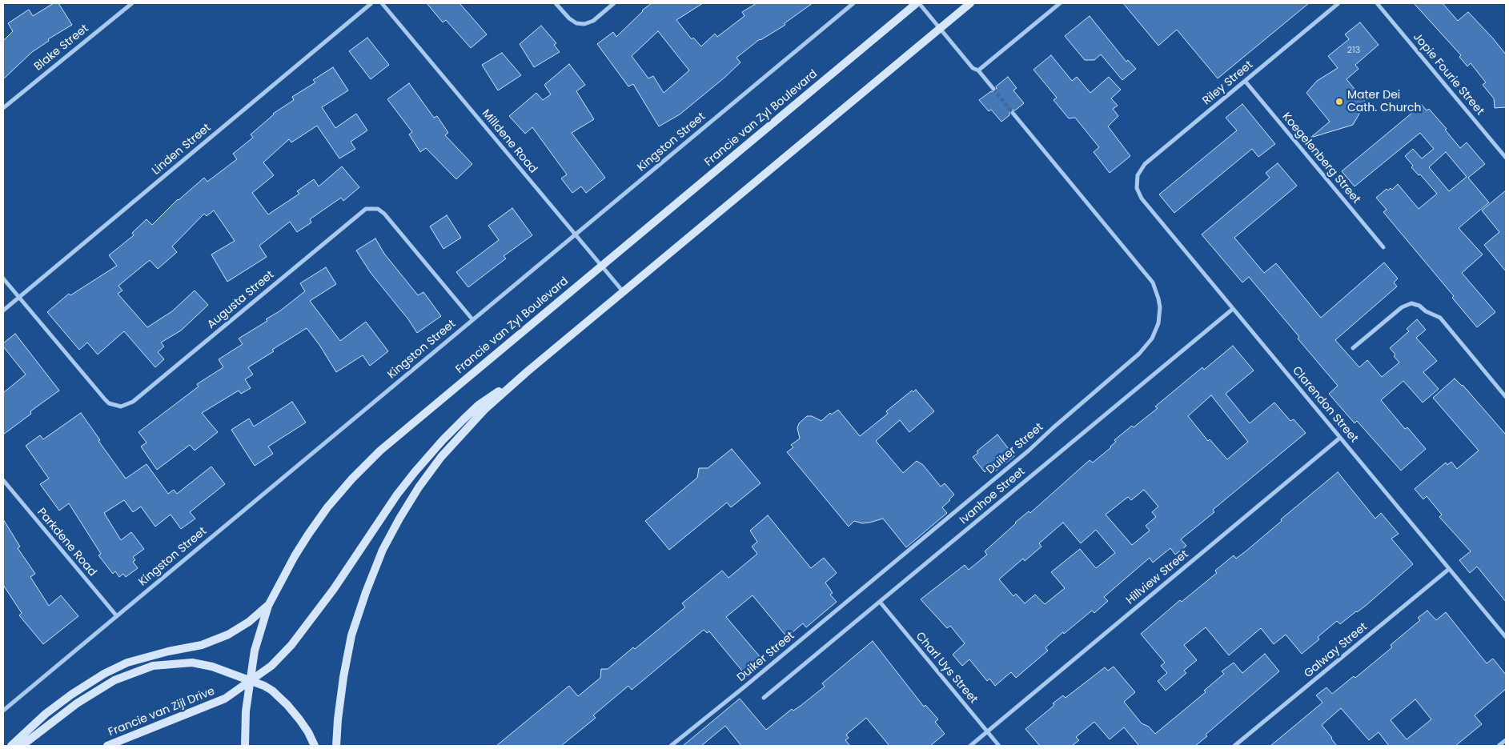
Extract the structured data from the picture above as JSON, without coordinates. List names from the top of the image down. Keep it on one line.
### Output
{"streets":{"main road":["Francie van Zyl Boulevard","Francie van Zijl Drive"],"street":["Blake Street","Jopie Fourie Street","Riley Street","Milldene Road","Kingston Street","Linden Street","Koegelenberg Street","Augusta Street","Clarendon Street","Duiker Street","Ivanhoe Street","Parkdene Road","Hillview Street","Galway Street","Charl Uys Street"]},"crossings":[["Riley Street","Koegelenberg Street"],["Riley Street","Clarendon Street"],["Francie van Zyl Boulevard","Milldene Road"],["Francie van Zyl Boulevard","Francie van Zijl Drive"],["Milldene Road","Kingston Street"],["Kingston Street","Augusta Street"],["Kingston Street","Parkdene Road"],["Linden Street","Augusta Street"],["Clarendon Street","Ivanhoe Street"],["Clarendon Street","Hillview Street"],["Clarendon Street","Galway Street"],["Ivanhoe Street","Charl Uys Street"],["Hillview Street","Charl Uys Street"]],"places":["Mater Dei Cath. Church"],"house_numbers":["213"]}
